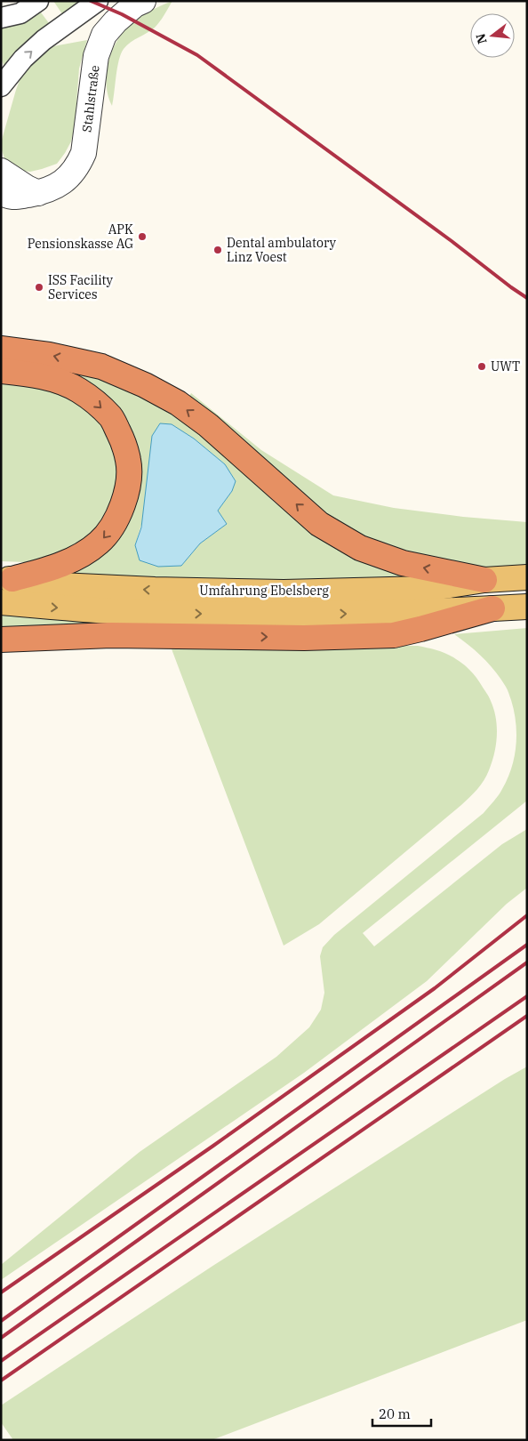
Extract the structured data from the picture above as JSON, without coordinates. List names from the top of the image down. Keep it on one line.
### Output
{"streets":{"main road":["Umfahrung Ebelsberg"],"street":["Stahlstraße"]},"places":["APK Pensionskasse AG","Dental ambulatory Linz Voest","ISS Facility Services","UWT"],"scale_bar":"20 m","north":"left"}
